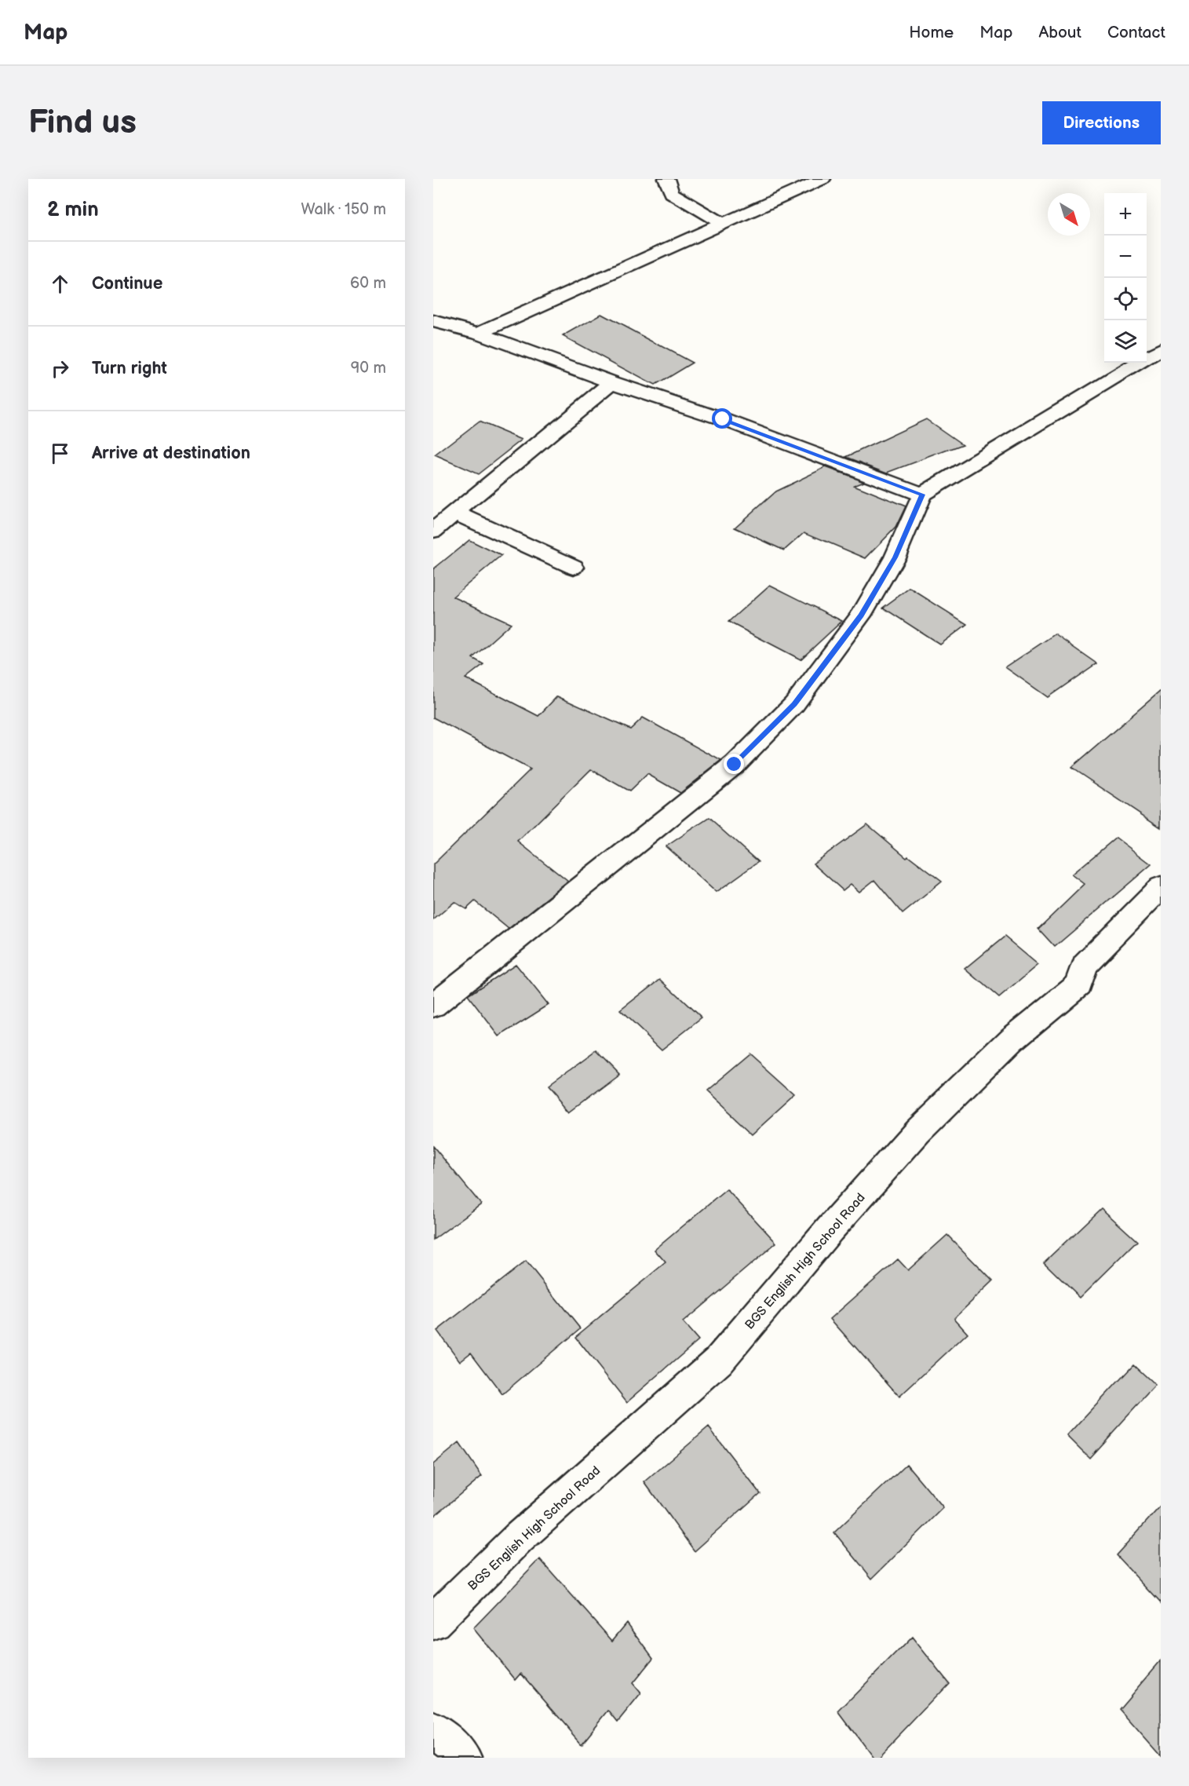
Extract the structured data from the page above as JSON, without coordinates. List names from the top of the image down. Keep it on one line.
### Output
{"streets":{"street":["BGS English High School Road"]},"north":"bottom right","page":{"header":"Map","nav":["Home","Map","About","Contact"],"buttons":"Directions","title":"Find us","heading":["2 min","Walk · 150 m"],"map_buttons":["+","−"],"list":[["Continue","60 m"],["Turn right","90 m"],"Arrive at destination"]}}
